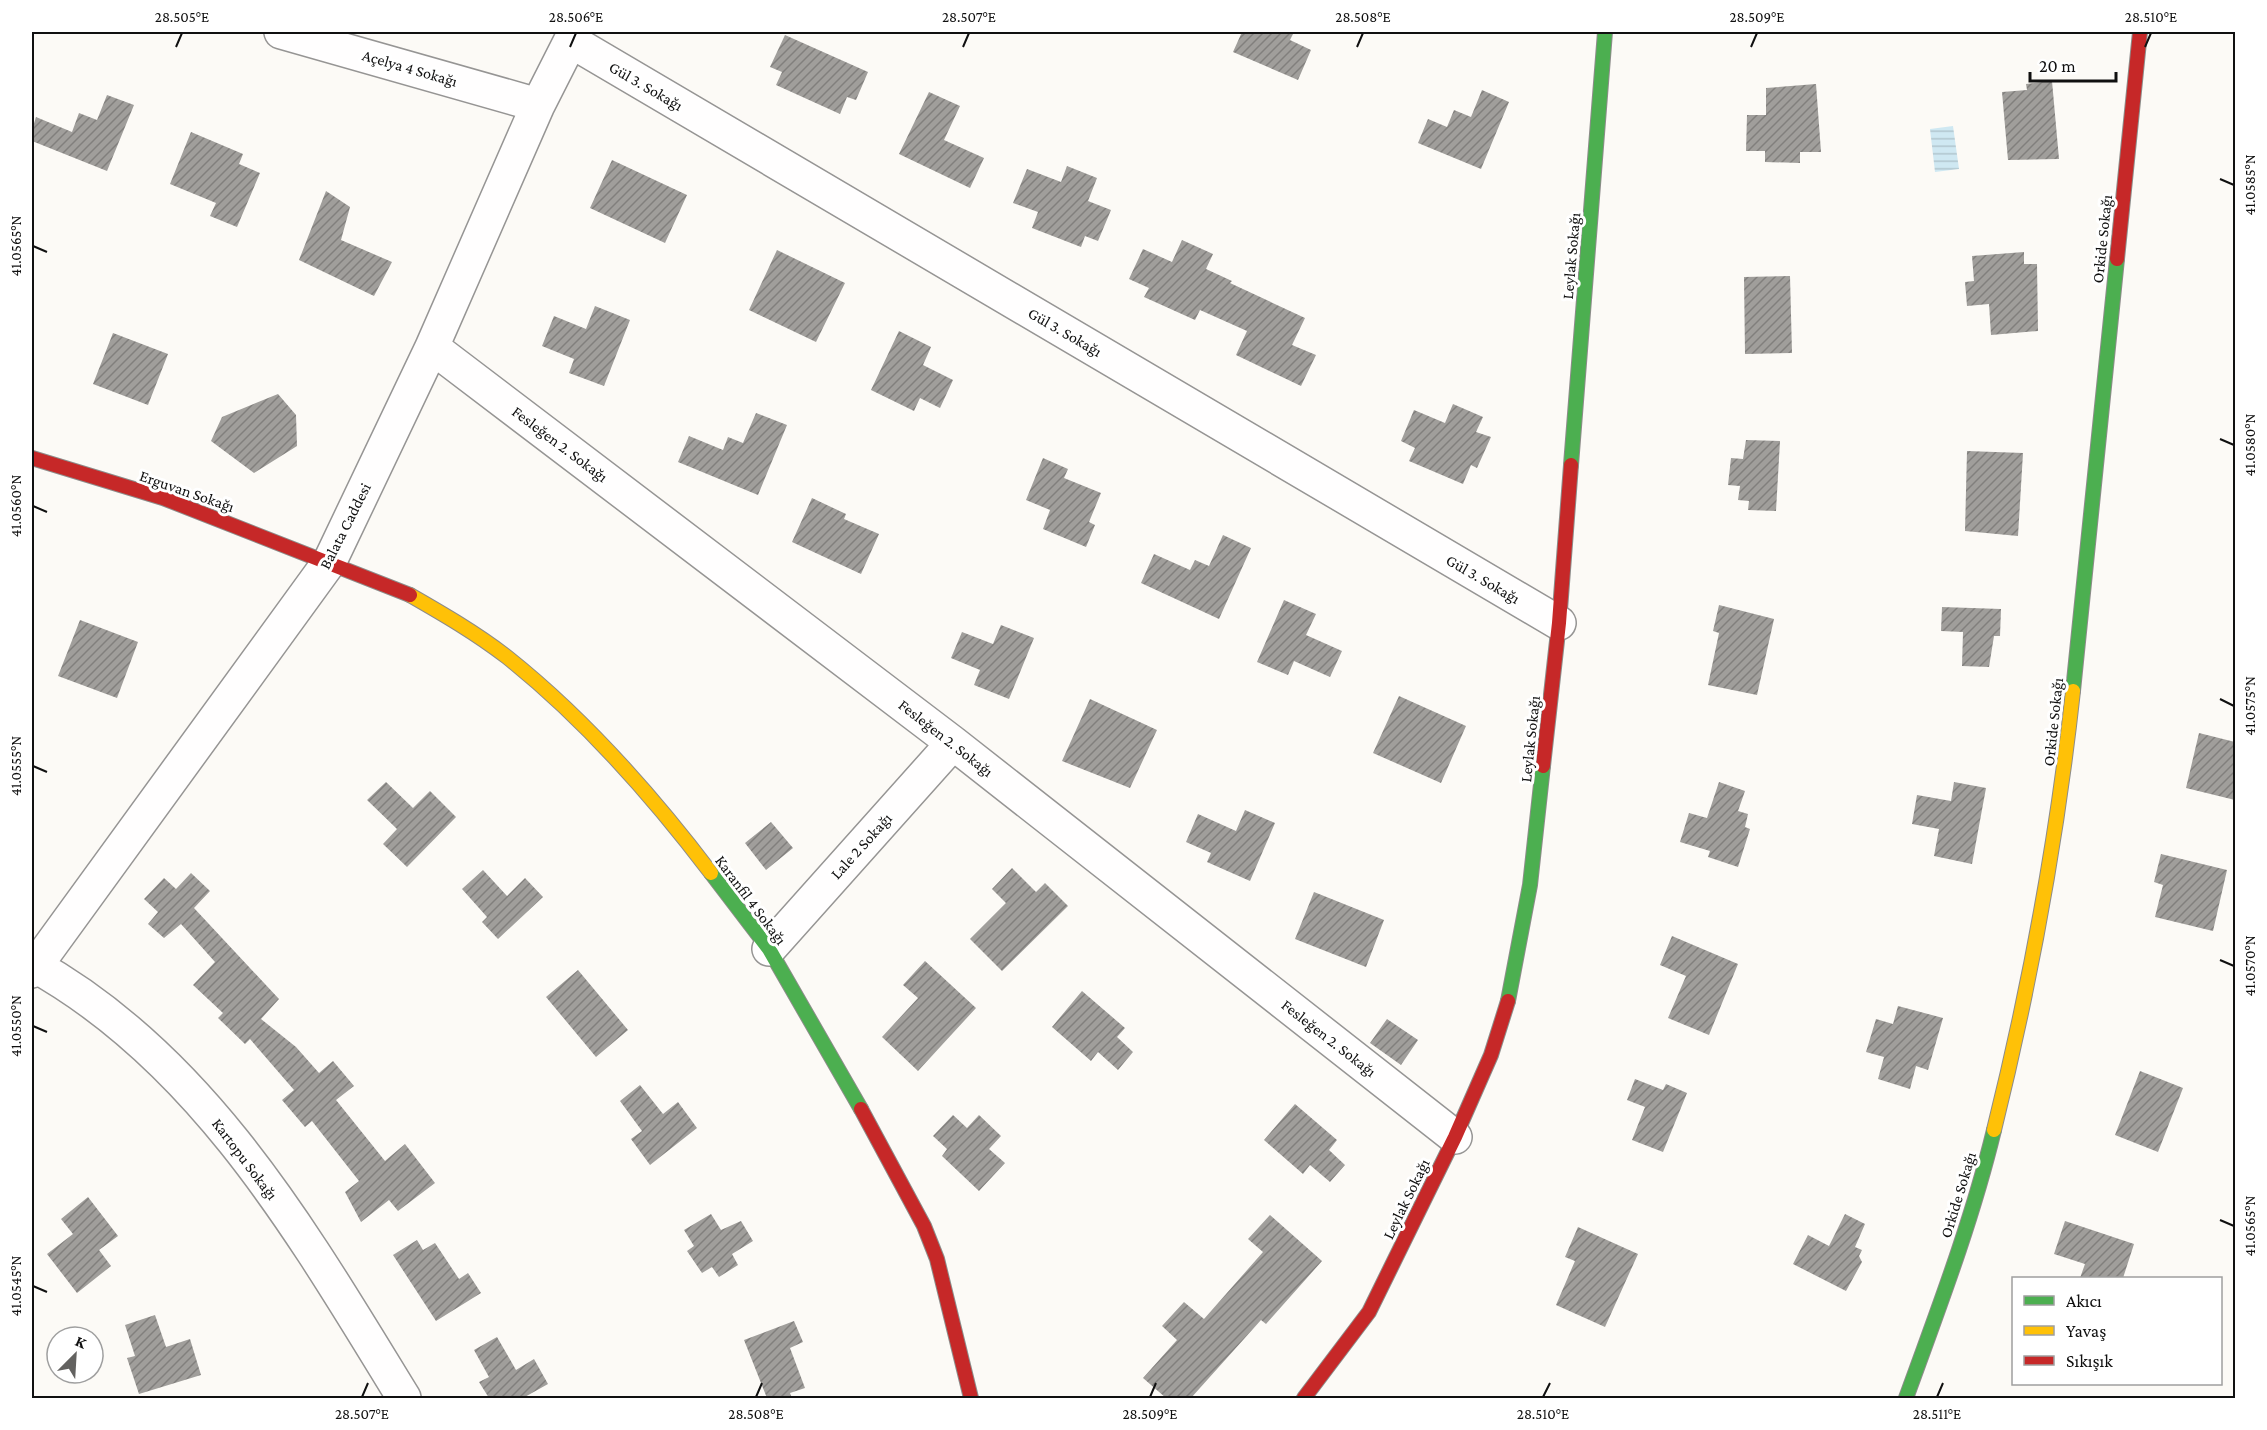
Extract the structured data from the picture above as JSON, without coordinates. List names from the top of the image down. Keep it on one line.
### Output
{"streets":{"street":["Açelya 4 Sokağı","Gül 3. Sokağı","Orkide Sokağı","Leylak Sokağı","Fesleğen 2. Sokağı","Erguvan Sokağı","Balata Caddesi","Lale 2 Sokağı","Karanfil 4 Sokağı","Kartopu Sokağı"]},"crossings":[["Açelya 4 Sokağı","Balata Caddesi"],["Gül 3. Sokağı","Leylak Sokağı"],["Gül 3. Sokağı","Balata Caddesi"],["Leylak Sokağı","Fesleğen 2. Sokağı"],["Fesleğen 2. Sokağı","Balata Caddesi"],["Fesleğen 2. Sokağı","Lale 2 Sokağı"],["Erguvan Sokağı","Balata Caddesi"],["Erguvan Sokağı","Karanfil 4 Sokağı"],["Balata Caddesi","Karanfil 4 Sokağı"],["Balata Caddesi","Kartopu Sokağı"],["Lale 2 Sokağı","Karanfil 4 Sokağı"]],"legend":["Akıcı","Yavaş","Sıkışık"],"scale_bar":"20 m","north":"top right","coordinates":["28.505°E","28.506°E","28.507°E","28.508°E","28.509°E","28.510°E","41.0585°N","41.0565°N","41.0580°N","41.0560°N","41.0575°N","41.0555°N","41.0570°N","41.0550°N","41.0545°N","28.511°E"]}
